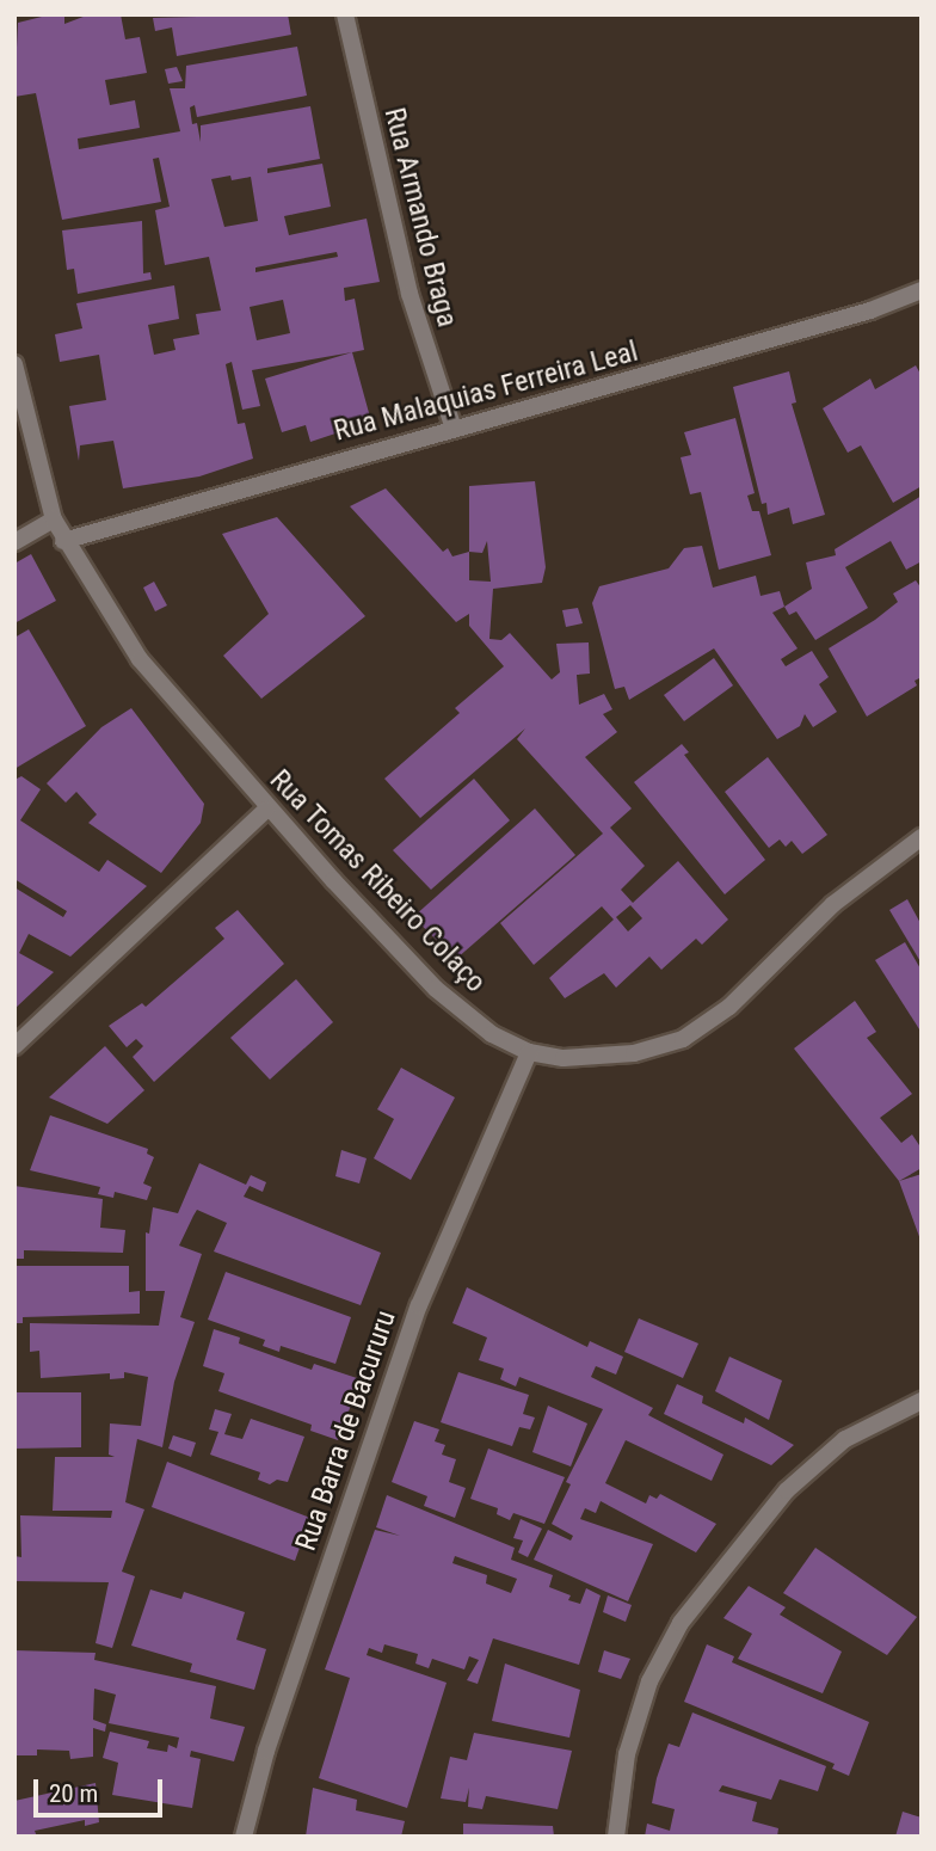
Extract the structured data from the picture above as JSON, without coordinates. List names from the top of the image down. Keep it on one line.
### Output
{"streets":{"street":["Rua Armando Braga","Rua Malaquias Ferreira Leal","Rua Tomas Ribeiro Colaço","Rua Barra de Bacururu"]},"crossings":[["Rua Armando Braga","Rua Malaquias Ferreira Leal"],["Rua Malaquias Ferreira Leal","Rua Tomas Ribeiro Colaço"],["Rua Tomas Ribeiro Colaço","Rua Barra de Bacururu"]],"scale_bar":"20 m"}
